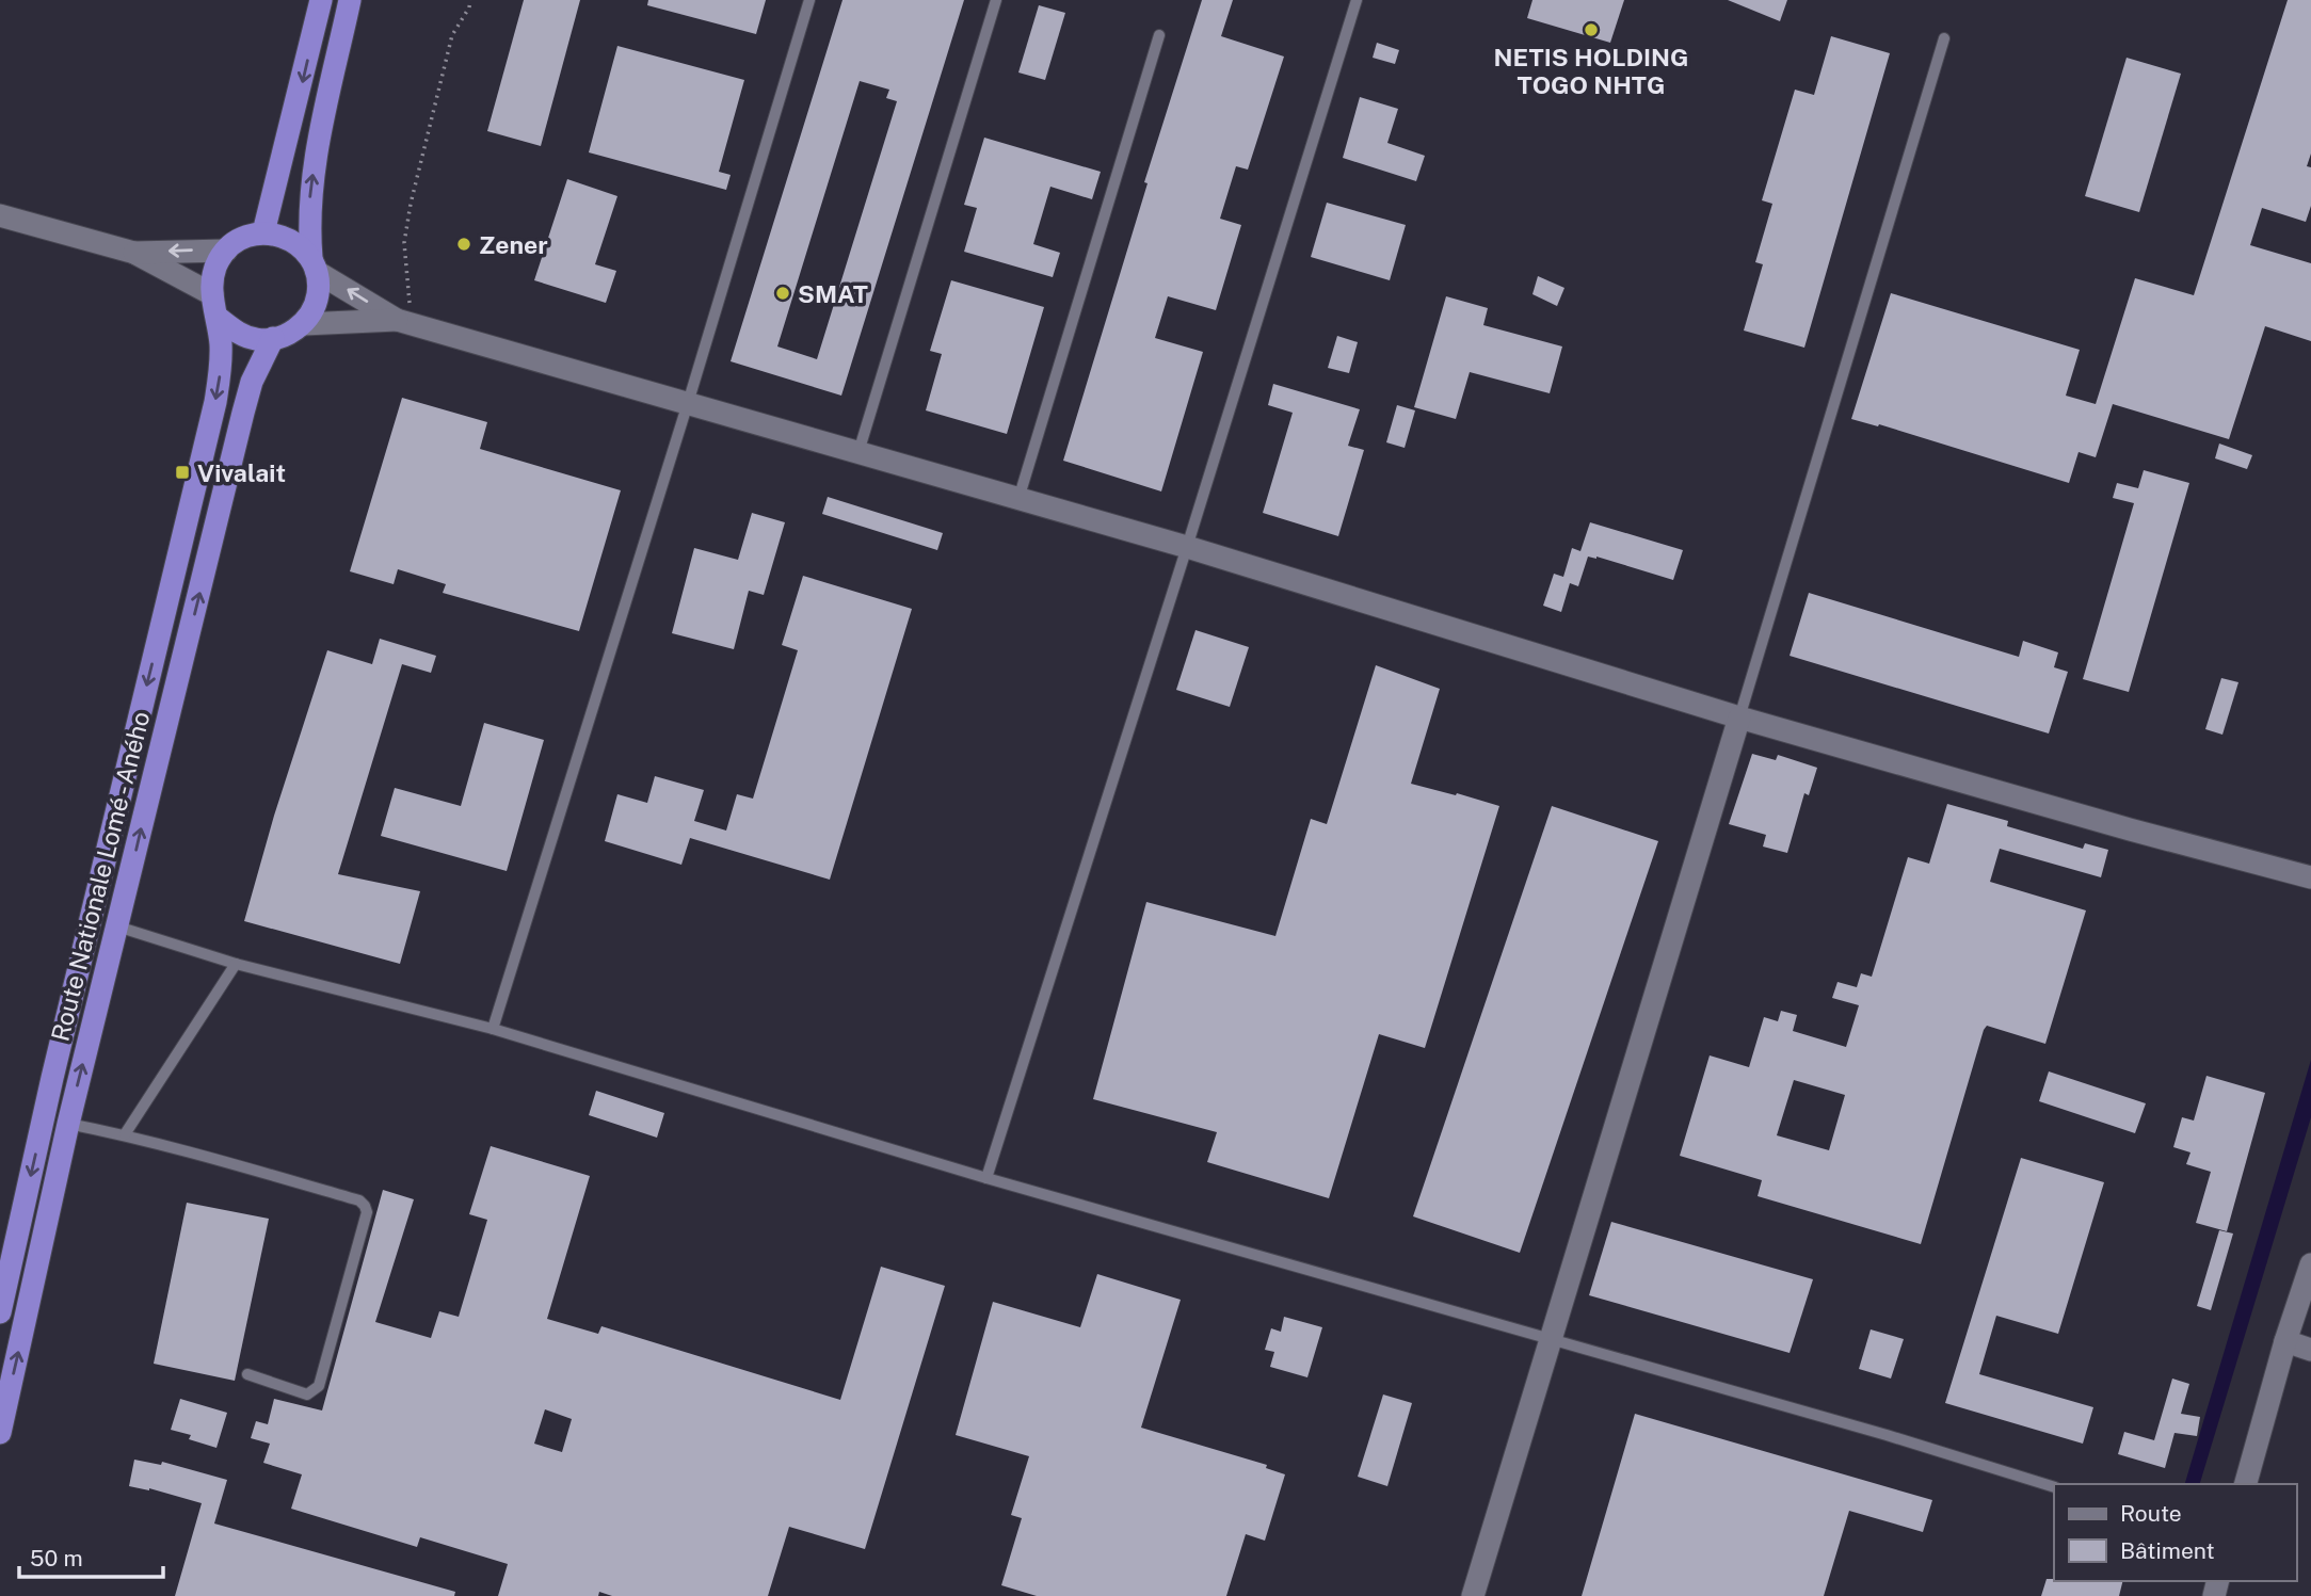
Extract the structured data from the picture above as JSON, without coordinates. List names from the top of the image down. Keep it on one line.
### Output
{"streets":{"highway":["Route Nationale Lomé - Aného"]},"places":{"other":["NETIS HOLDING TOGO NHTG","Zener","SMAT"],"transit":["Vivalait"]},"legend":["Route","Bâtiment"],"scale_bar":"50 m"}
